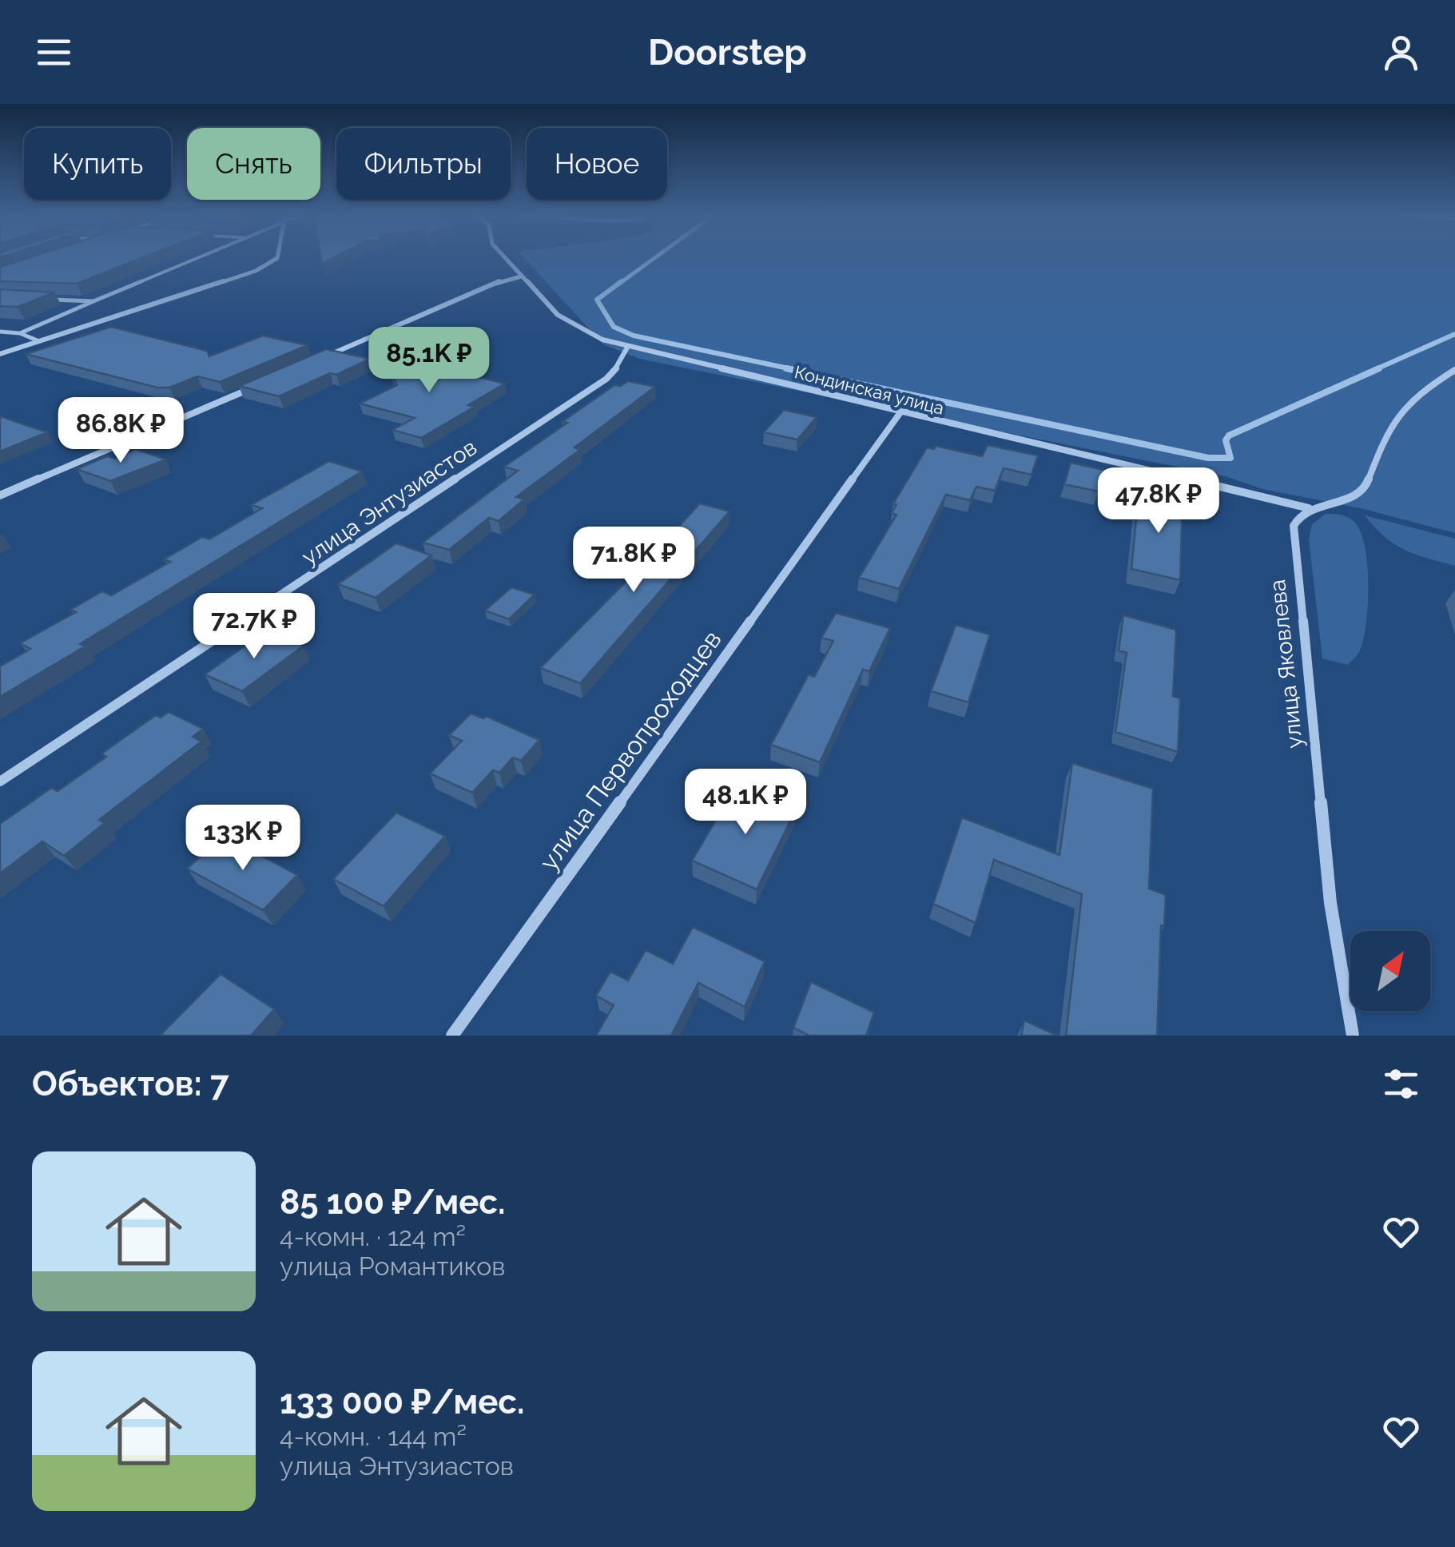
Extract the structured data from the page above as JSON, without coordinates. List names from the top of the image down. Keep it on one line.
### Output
{"streets":{"street":["Кондинская улица","улица Энтузиастов","улица Яковлева","улица Первопроходцев"]},"crossings":[["Кондинская улица","улица Энтузиастов"],["Кондинская улица","улица Яковлева"],["Кондинская улица","улица Первопроходцев"]],"north":"top right","page":{"header":"Doorstep","chip":["Купить","Снять","Фильтры","Новое"],"price":["85.1K ₽","86.8K ₽","47.8K ₽","71.8K ₽","72.7K ₽","48.1K ₽","133K ₽"],"heading":"Объектов: 7","list":[{"name":"85 100 ₽/мес.","note":"4-комн. · 124 m² · улица Романтиков"},{"name":"133 000 ₽/мес.","note":"4-комн. · 144 m² · улица Энтузиастов"}]}}
